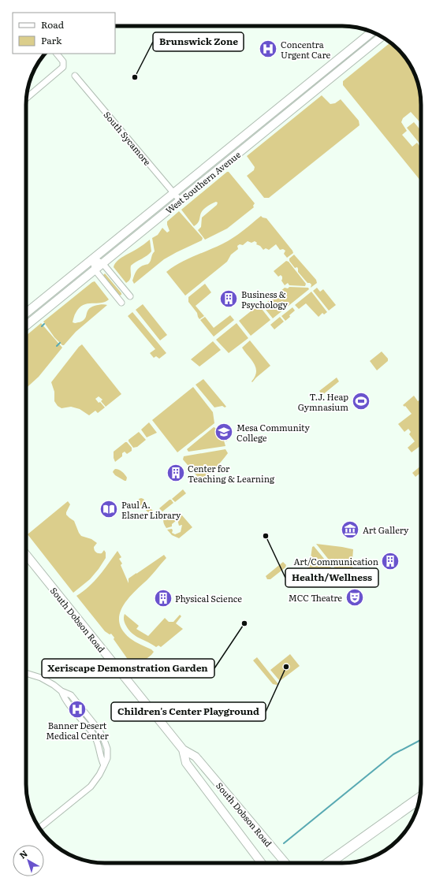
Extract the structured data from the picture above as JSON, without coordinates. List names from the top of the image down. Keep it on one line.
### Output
{"streets":{"main road":["West Southern Avenue","South Dobson Road"],"street":["South Sycamore"]},"crossings":[["South Sycamore","West Southern Avenue"]],"places":{"hospital":["Concentra Urgent Care","Banner Desert Medical Center"],"other":["Brunswick Zone","Health/Wellness","Xeriscape Demonstration Garden","Children's Center Playground"],"building":["Business & Psychology","Center for Teaching & Learning","Art/Communication","Physical Science"],"sports":["T.J. Heap Gymnasium"],"school or university":["Mesa Community College"],"library":["Paul A. Elsner Library"],"museum":["Art Gallery"],"theatre":["MCC Theatre"]},"legend":["Road","Park"],"north":"top left"}
